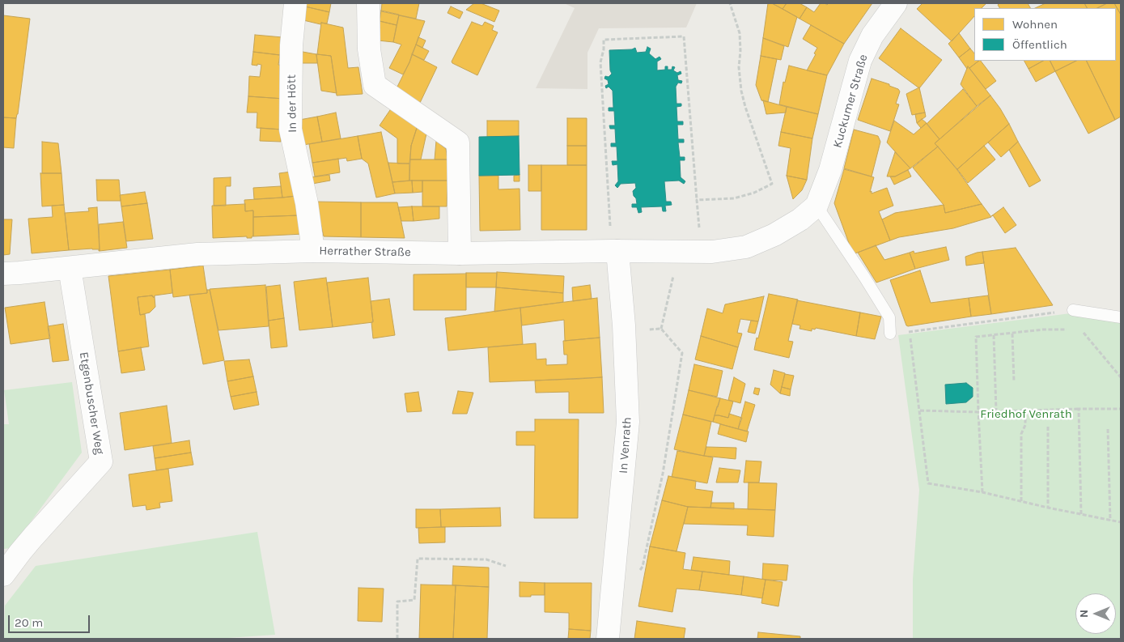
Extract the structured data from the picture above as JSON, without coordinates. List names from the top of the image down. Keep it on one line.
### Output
{"streets":{"street":["Kuckumer Straße","In der Hött","Herrather Straße","Etgenbuscher Weg","In Venrath"]},"crossings":[["Kuckumer Straße","Herrather Straße"],["In der Hött","Herrather Straße"],["Herrather Straße","Etgenbuscher Weg"],["Herrather Straße","In Venrath"]],"parks":["Friedhof Venrath"],"legend":["Wohnen","Öffentlich"],"scale_bar":"20 m","north":"left"}
